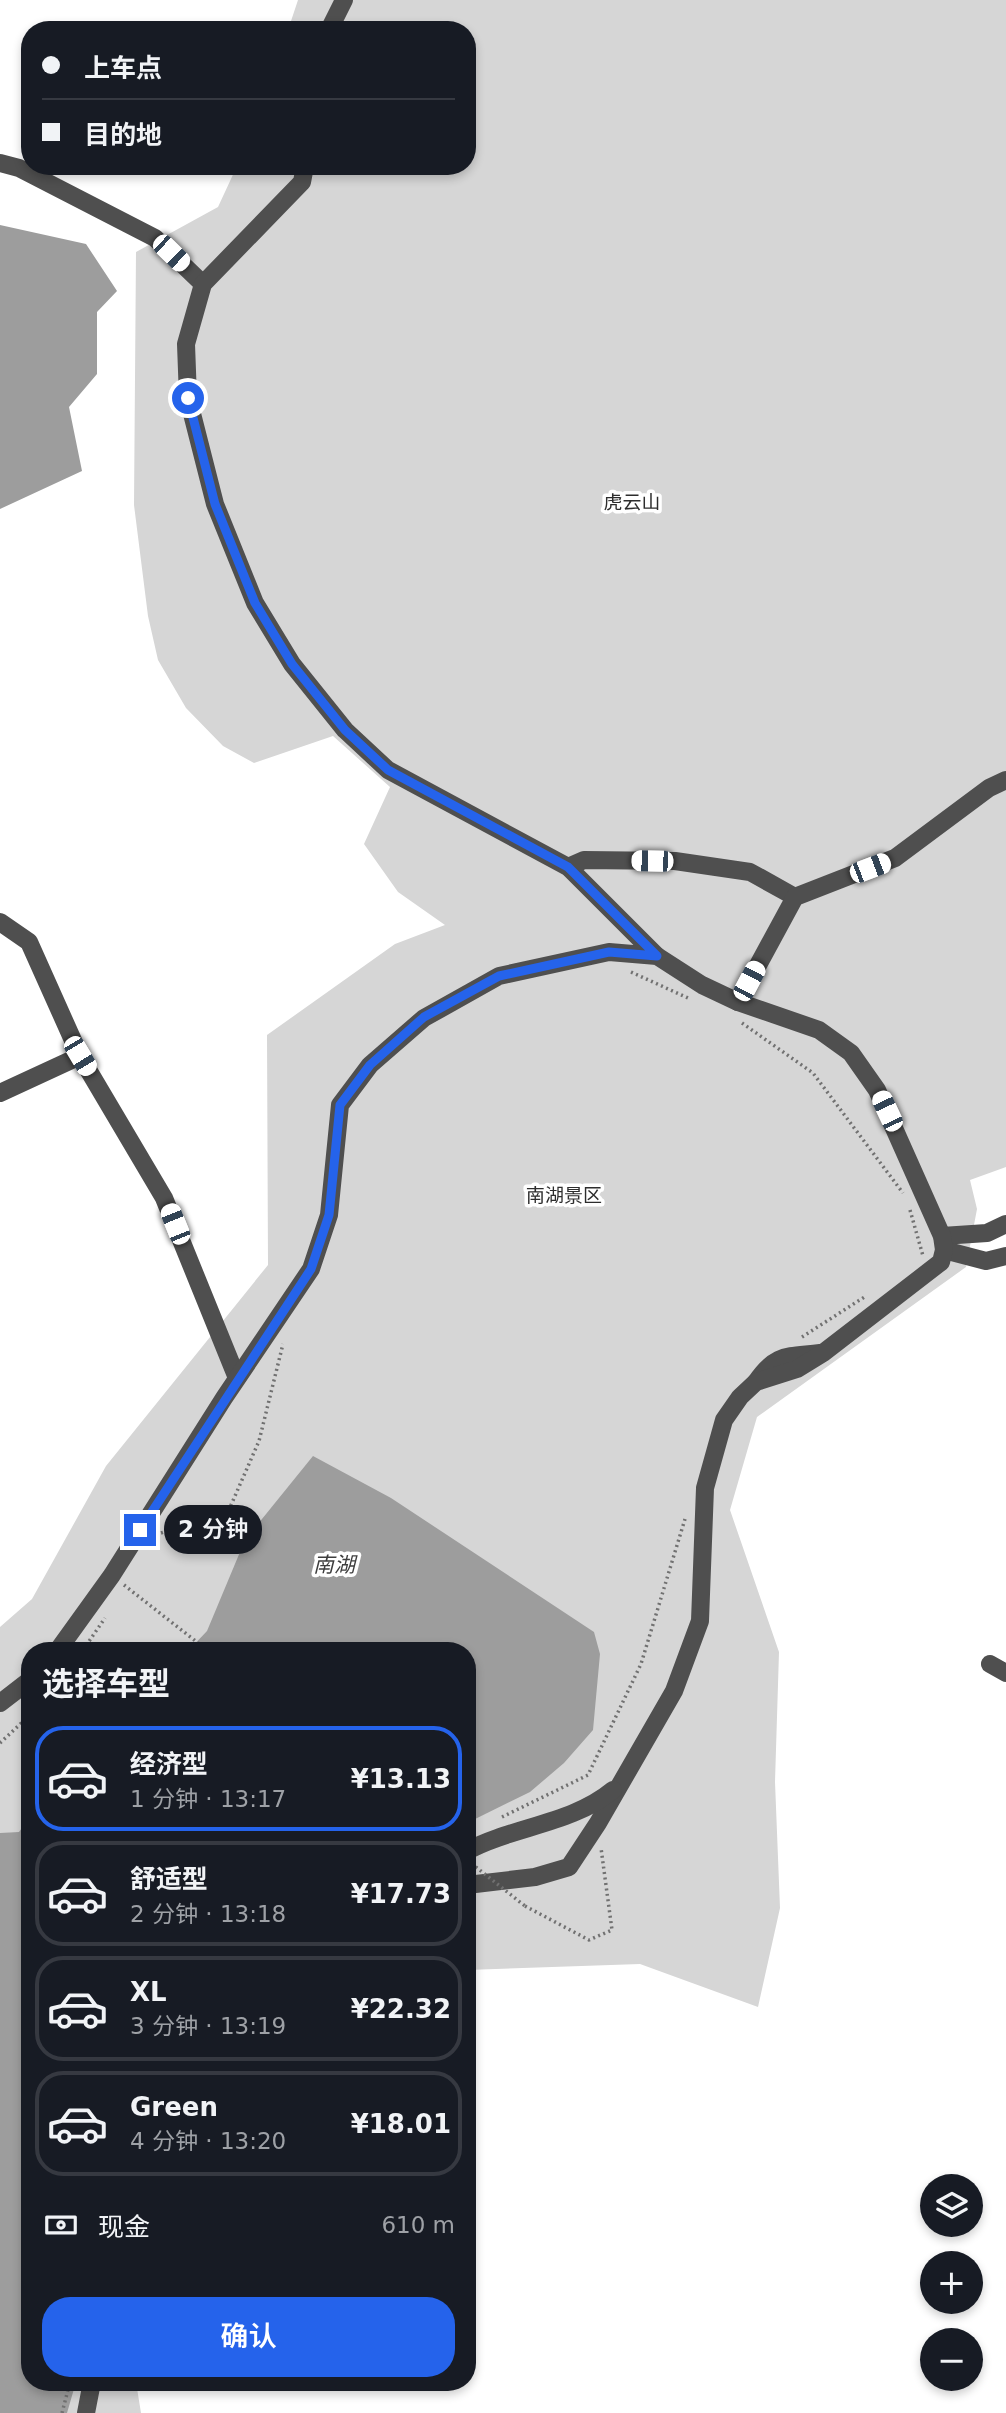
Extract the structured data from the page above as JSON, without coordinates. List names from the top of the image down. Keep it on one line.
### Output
{"water":["南湖"],"parks":["虎云山","南湖景区"],"page":{"banner":["上车点","目的地"],"bubble":"2 分钟","heading":"选择车型","list":[{"name":"经济型","note":"1 分钟 · 13:17","value":"¥13.13"},{"name":"舒适型","note":"2 分钟 · 13:18","value":"¥17.73"},{"name":"XL","note":"3 分钟 · 13:19","value":"¥22.32"},{"name":"Green","note":"4 分钟 · 13:20","value":"¥18.01"}],"map_buttons":["+","−"],"pay":["现金","610 m"],"buttons":"确认"}}
